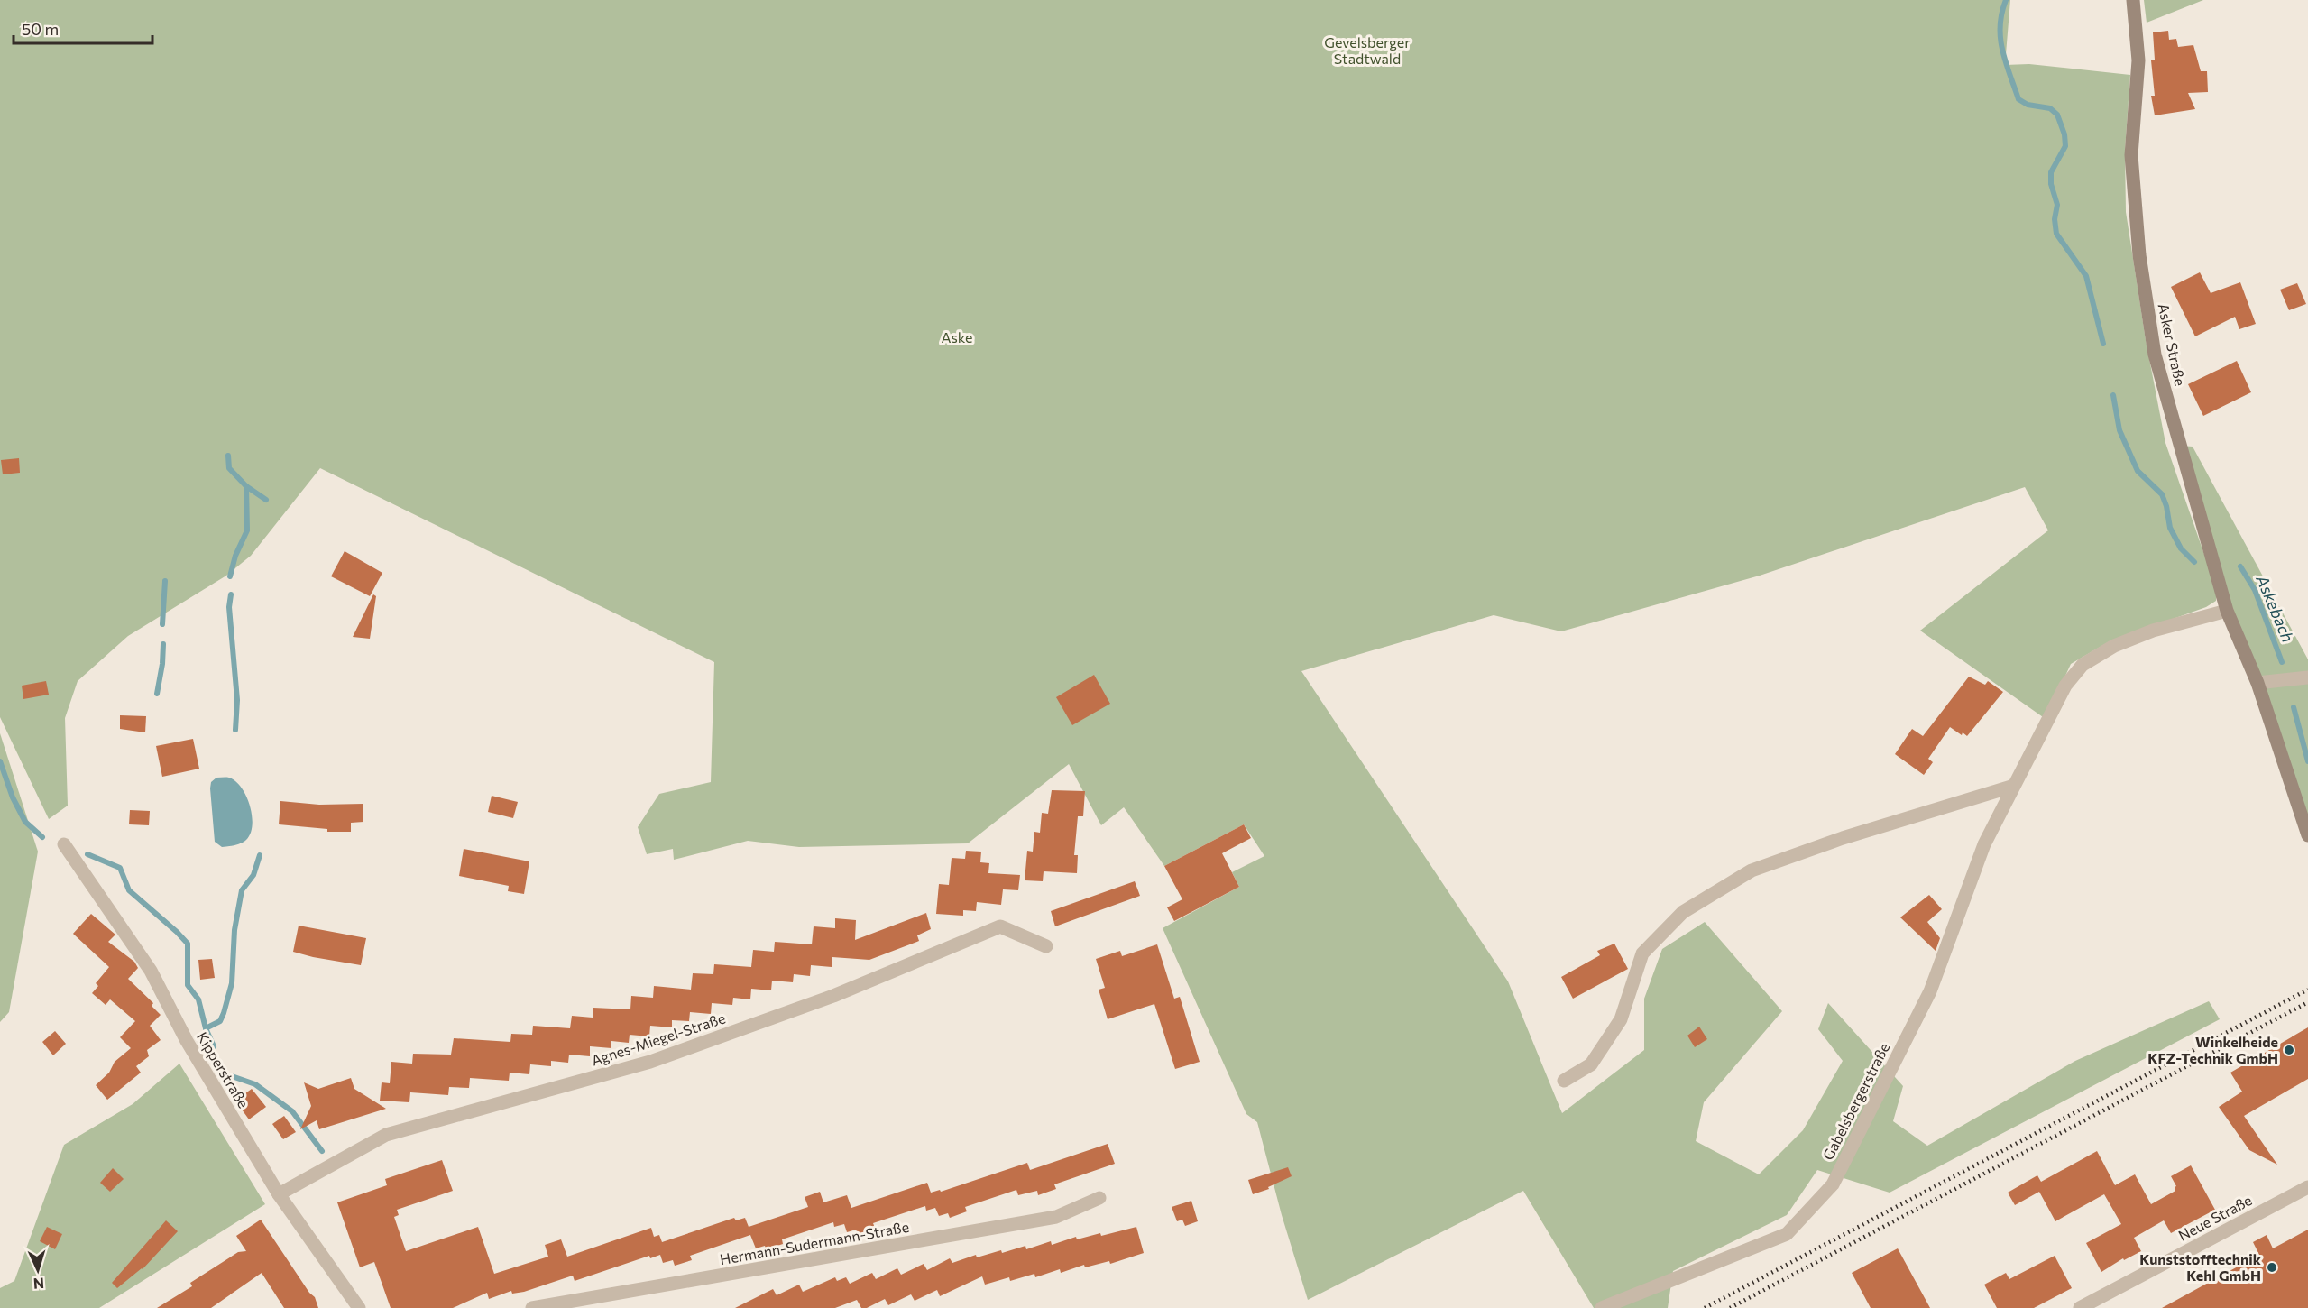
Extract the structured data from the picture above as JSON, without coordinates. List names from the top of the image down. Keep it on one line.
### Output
{"streets":{"street":["Asker Straße","Agnes-Miegel-Straße","Kipperstraße","Gabelsbergerstraße","Neue Straße","Hermann-Sudermann-Straße"]},"crossings":[["Asker Straße","Gabelsbergerstraße"],["Agnes-Miegel-Straße","Kipperstraße"]],"water":["Askebach"],"parks":["Gevelsberger Stadtwald","Aske"],"places":["Winkelheide KFZ-Technik GmbH","Kunststofftechnik Kehl GmbH"],"scale_bar":"50 m","north":"bottom"}
